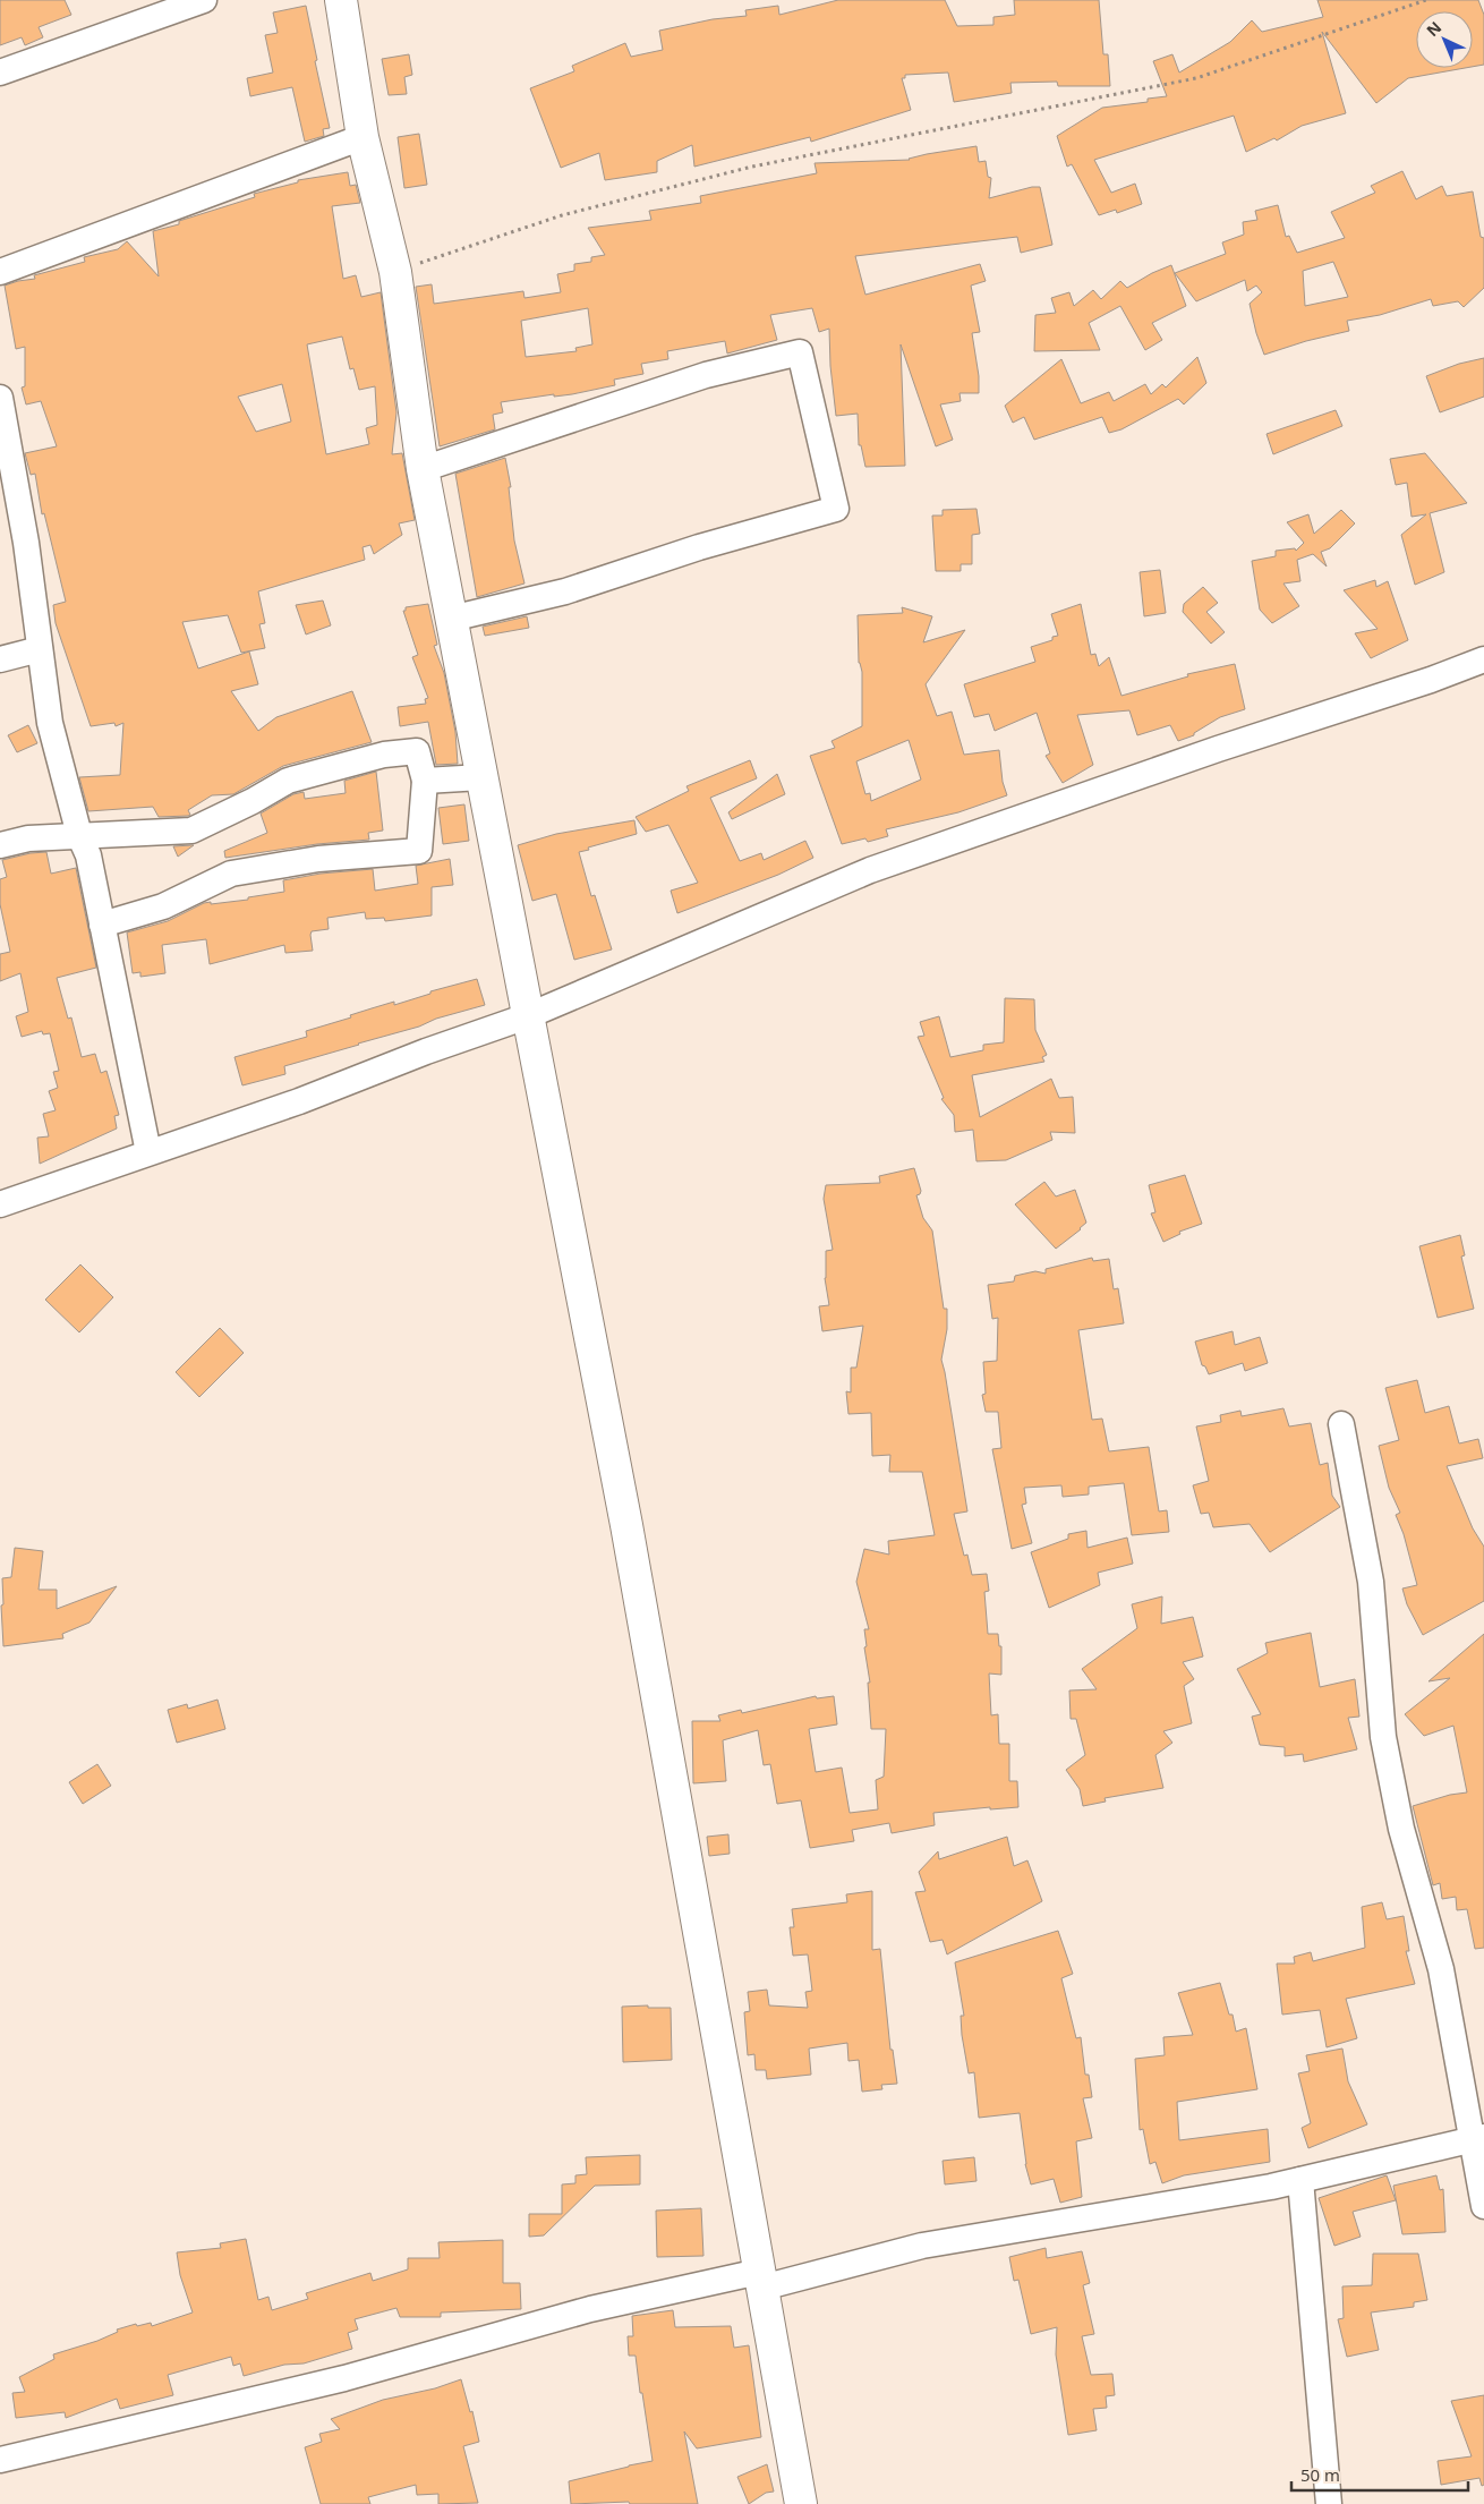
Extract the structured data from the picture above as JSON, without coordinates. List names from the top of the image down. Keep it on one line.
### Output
{"scale_bar":"50 m","north":"top left"}
